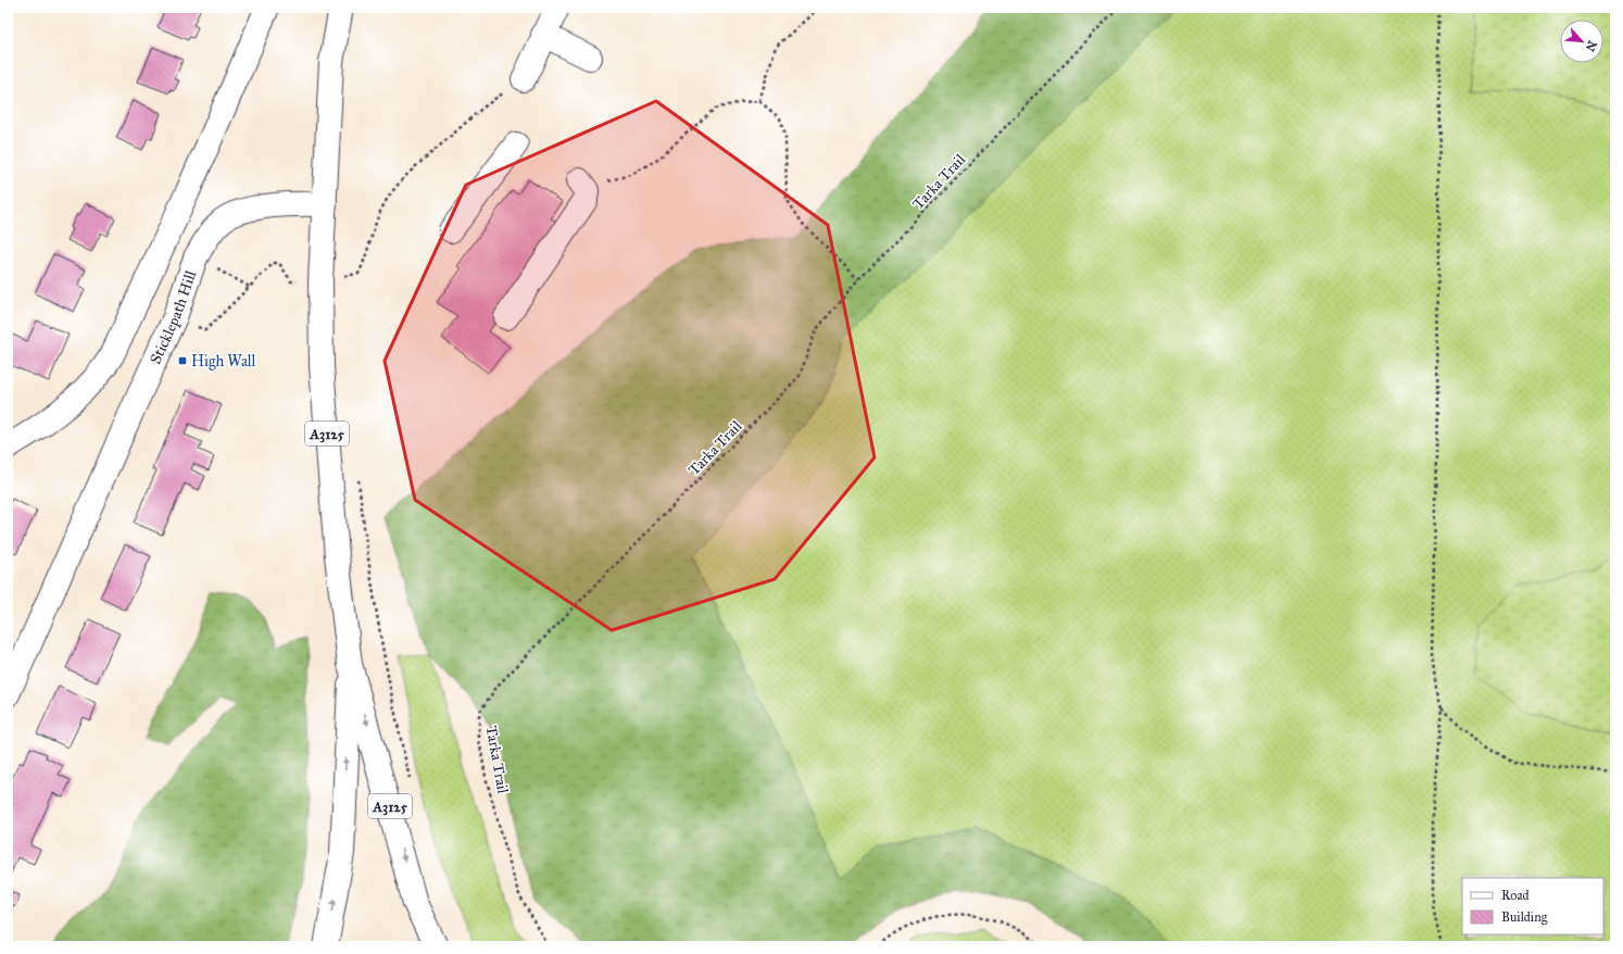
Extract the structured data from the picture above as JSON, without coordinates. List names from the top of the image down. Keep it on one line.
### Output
{"streets":{"street":["Sticklepath Hill","A3125"],"path":["Tarka Trail"]},"crossings":[["Sticklepath Hill","A3125"]],"places":{"transit":["High Wall"]},"legend":["Road","Building"],"north":"bottom right"}
